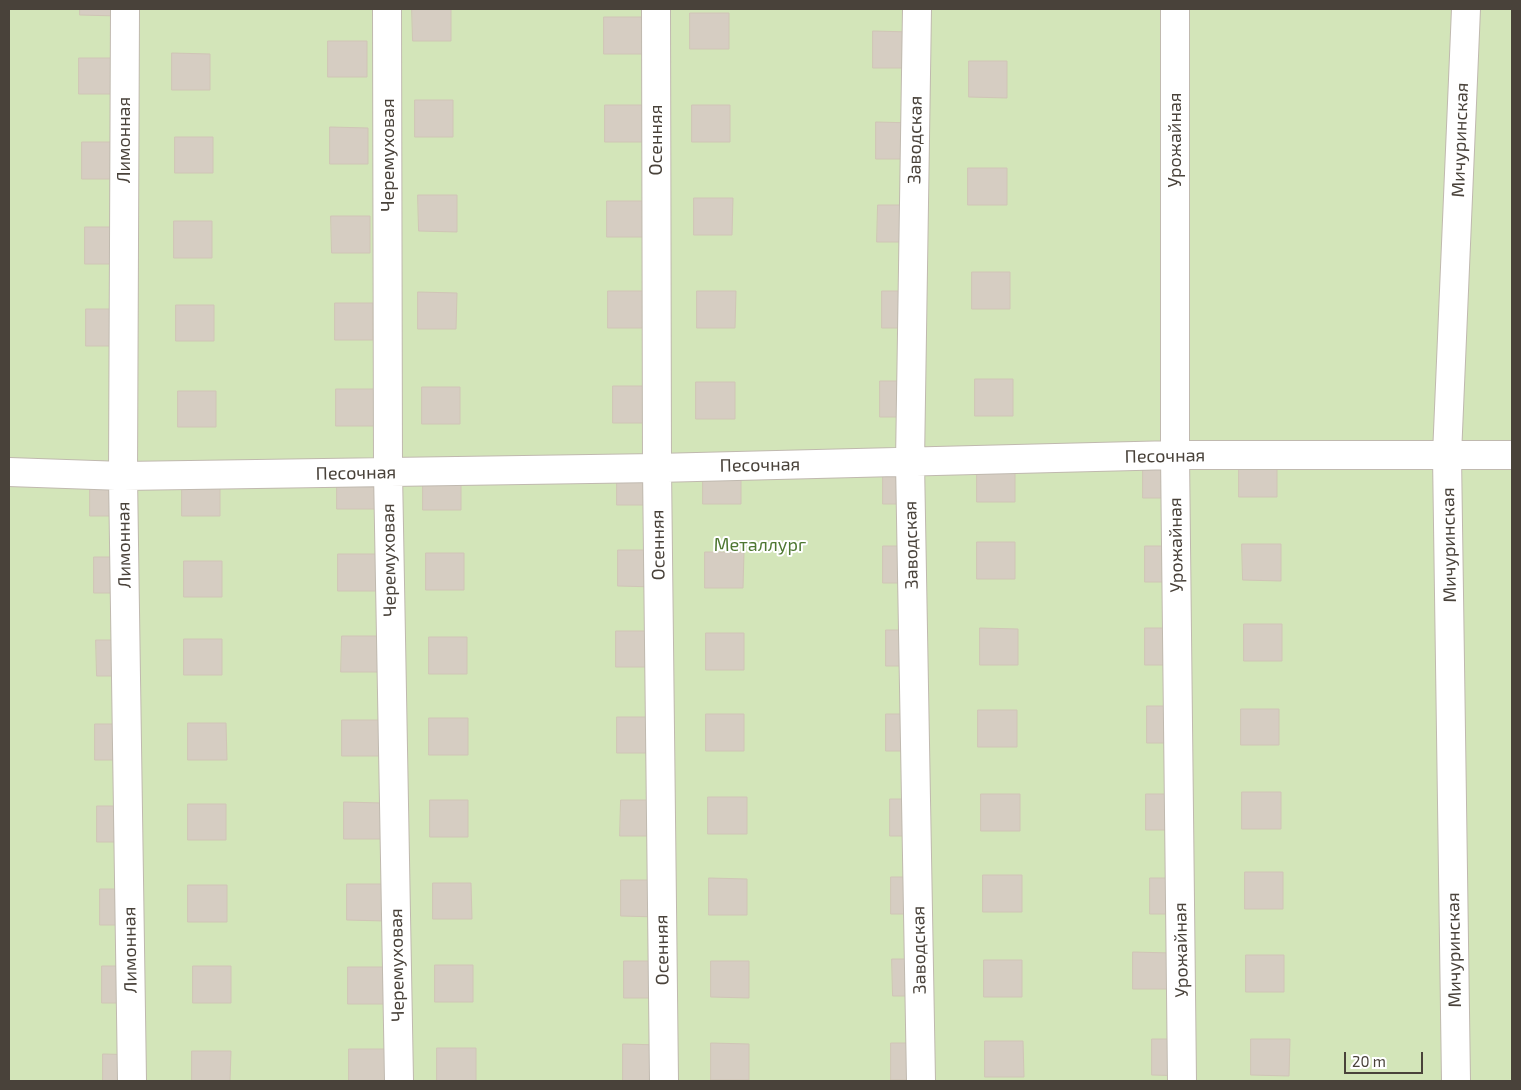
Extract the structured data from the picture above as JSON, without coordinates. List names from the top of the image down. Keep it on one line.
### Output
{"streets":{"street":["Лимонная","Осенняя","Заводская","Урожайная","Мичуринская","Черемуховая","Песочная"]},"crossings":[["Лимонная","Песочная"],["Осенняя","Песочная"],["Заводская","Песочная"],["Урожайная","Песочная"],["Мичуринская","Песочная"],["Черемуховая","Песочная"]],"parks":["Металлург"],"scale_bar":"20 m"}
